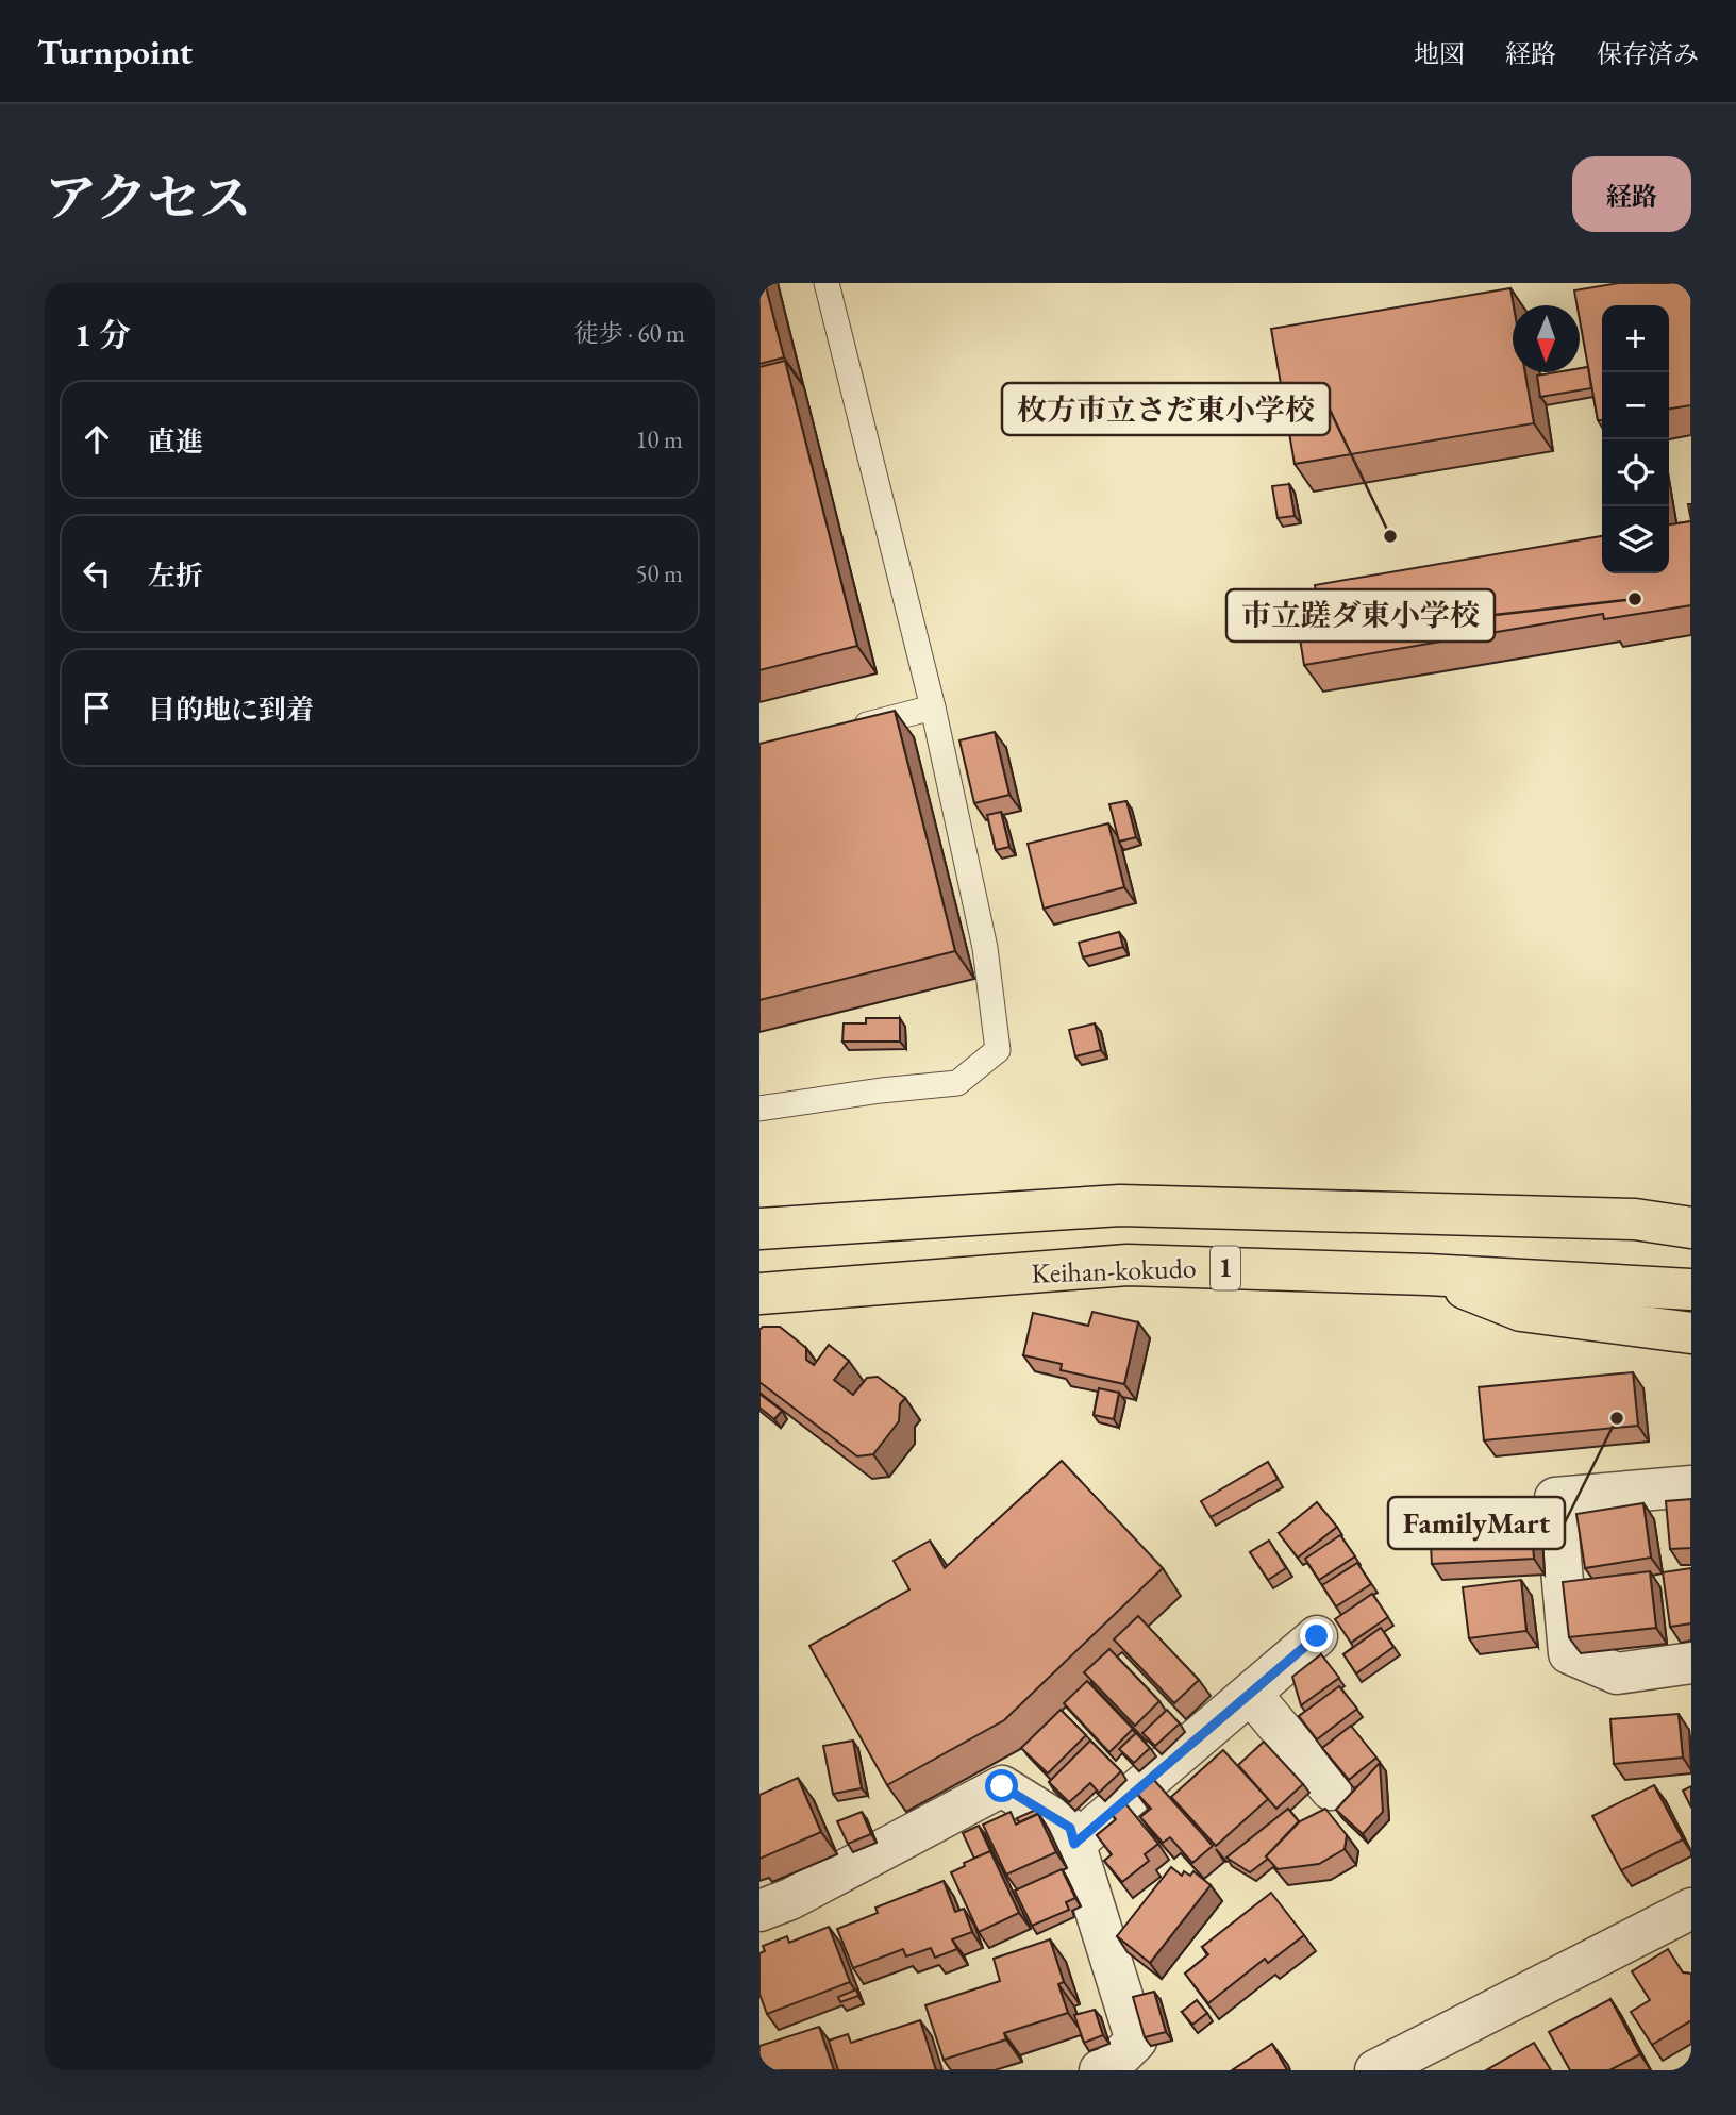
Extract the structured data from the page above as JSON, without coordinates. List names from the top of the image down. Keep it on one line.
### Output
{"streets":{"highway":["1","Keihan-kokudo"]},"crossings":[["1","Keihan-kokudo"]],"places":["枚方市立さだ東小学校","市立蹉ダ東小学校","FamilyMart"],"north":"bottom","page":{"header":"Turnpoint","nav":["地図","経路","保存済み"],"title":"アクセス","buttons":"経路","heading":["1 分","徒歩 · 60 m"],"map_buttons":["+","−"],"list":[["直進","10 m"],["左折","50 m"],"目的地に到着"]}}
